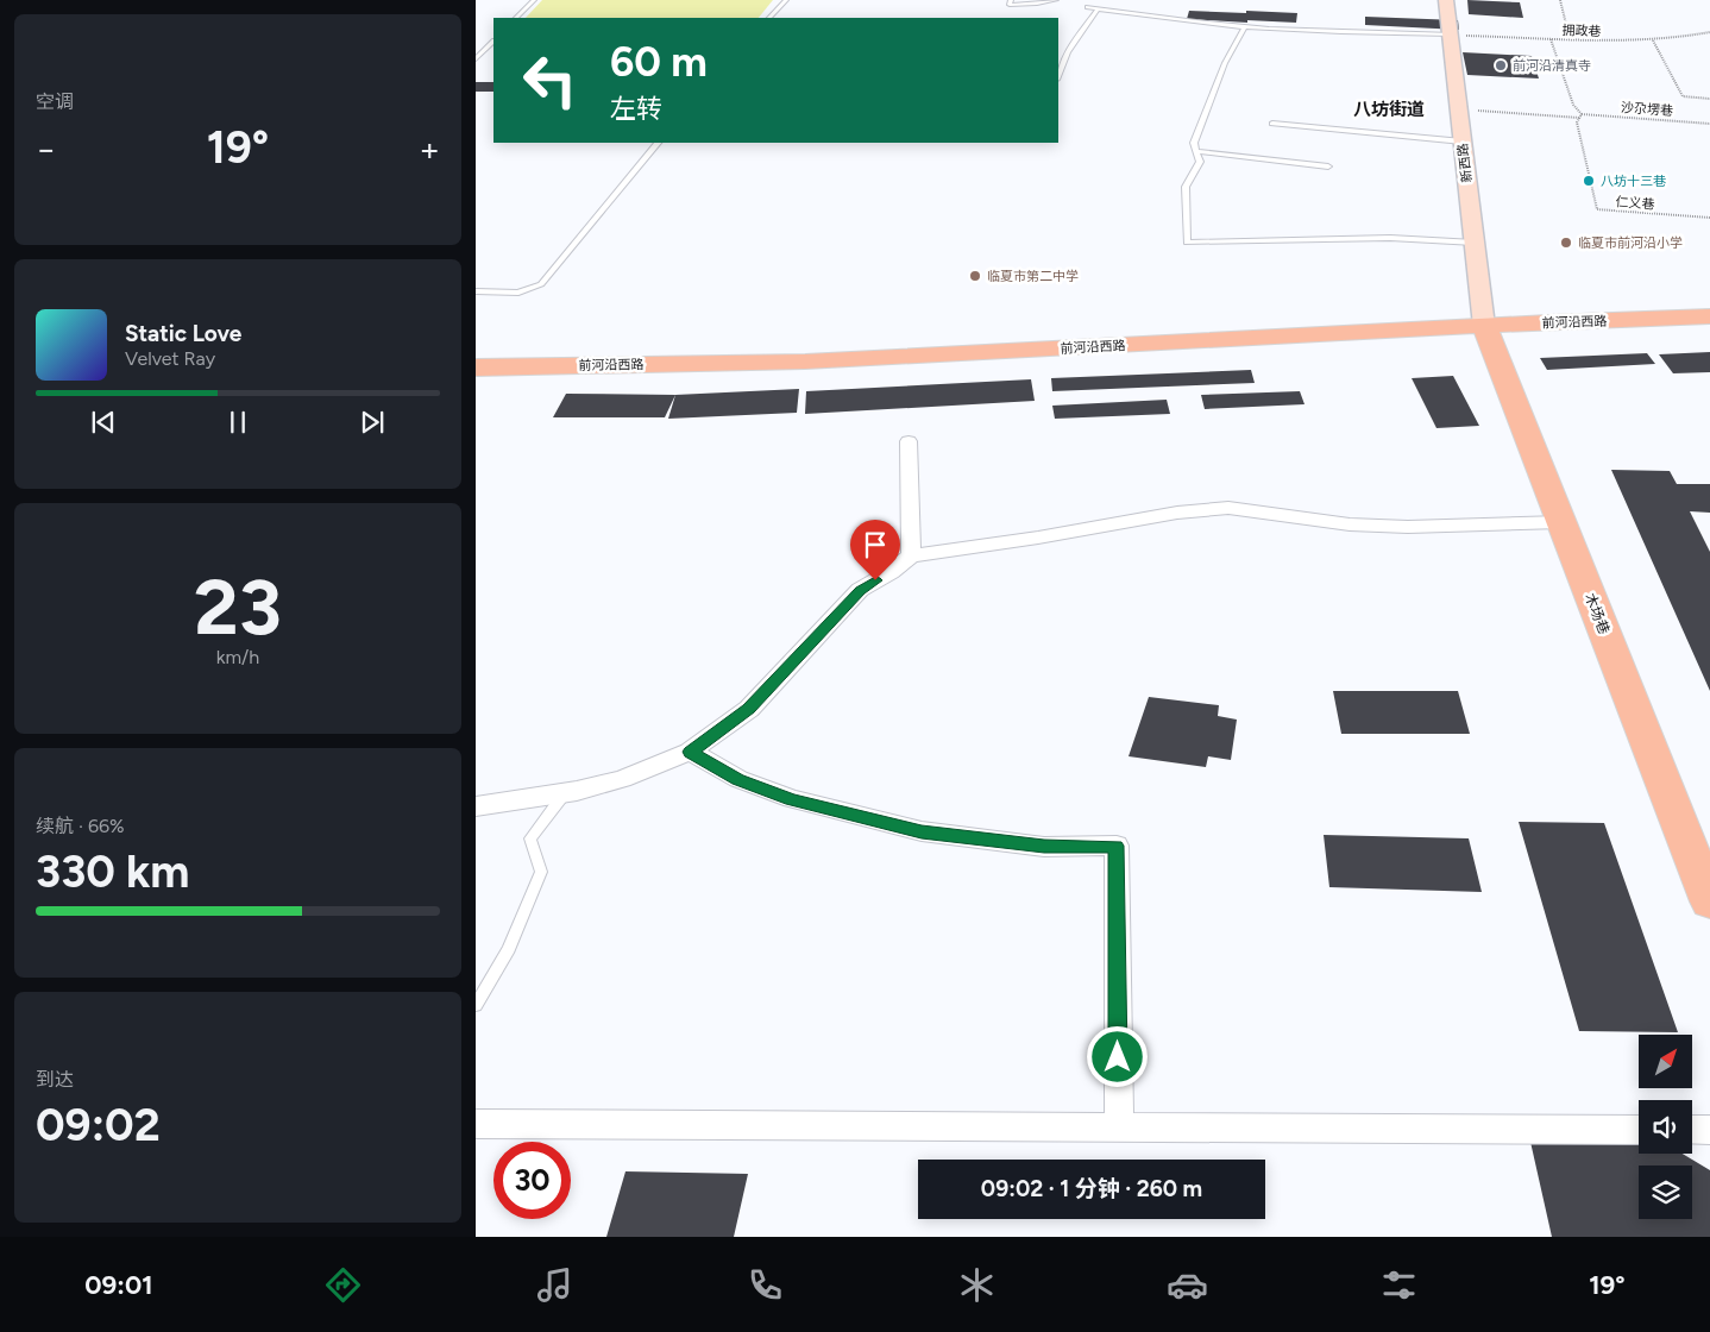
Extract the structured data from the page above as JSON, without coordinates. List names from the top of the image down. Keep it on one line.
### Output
{"streets":{"main road":["新西路","前河沿西路","木场巷"],"path":["拥政巷","沙尕塄巷","仁义巷"]},"crossings":[["拥政巷","新西路"],["新西路","前河沿西路"],["新西路","木场巷"],["前河沿西路","木场巷"]],"districts":["八坊街道"],"places":["前河沿清真寺","八坊十三巷","临夏市前河沿小学","临夏市第二中学"],"north":"top right","page":{"tile":["空调",["23","km/h"],["续航 · 66%","330 km"],["到达","09:02"]],"turn":["60 m","左转"],"heat":["−","19°","+"],"song":["Static Love","Velvet Ray"],"limit":"30","trip":"09:02 · 1 分钟 · 260 m","tabs":["09:01","19°"]}}
